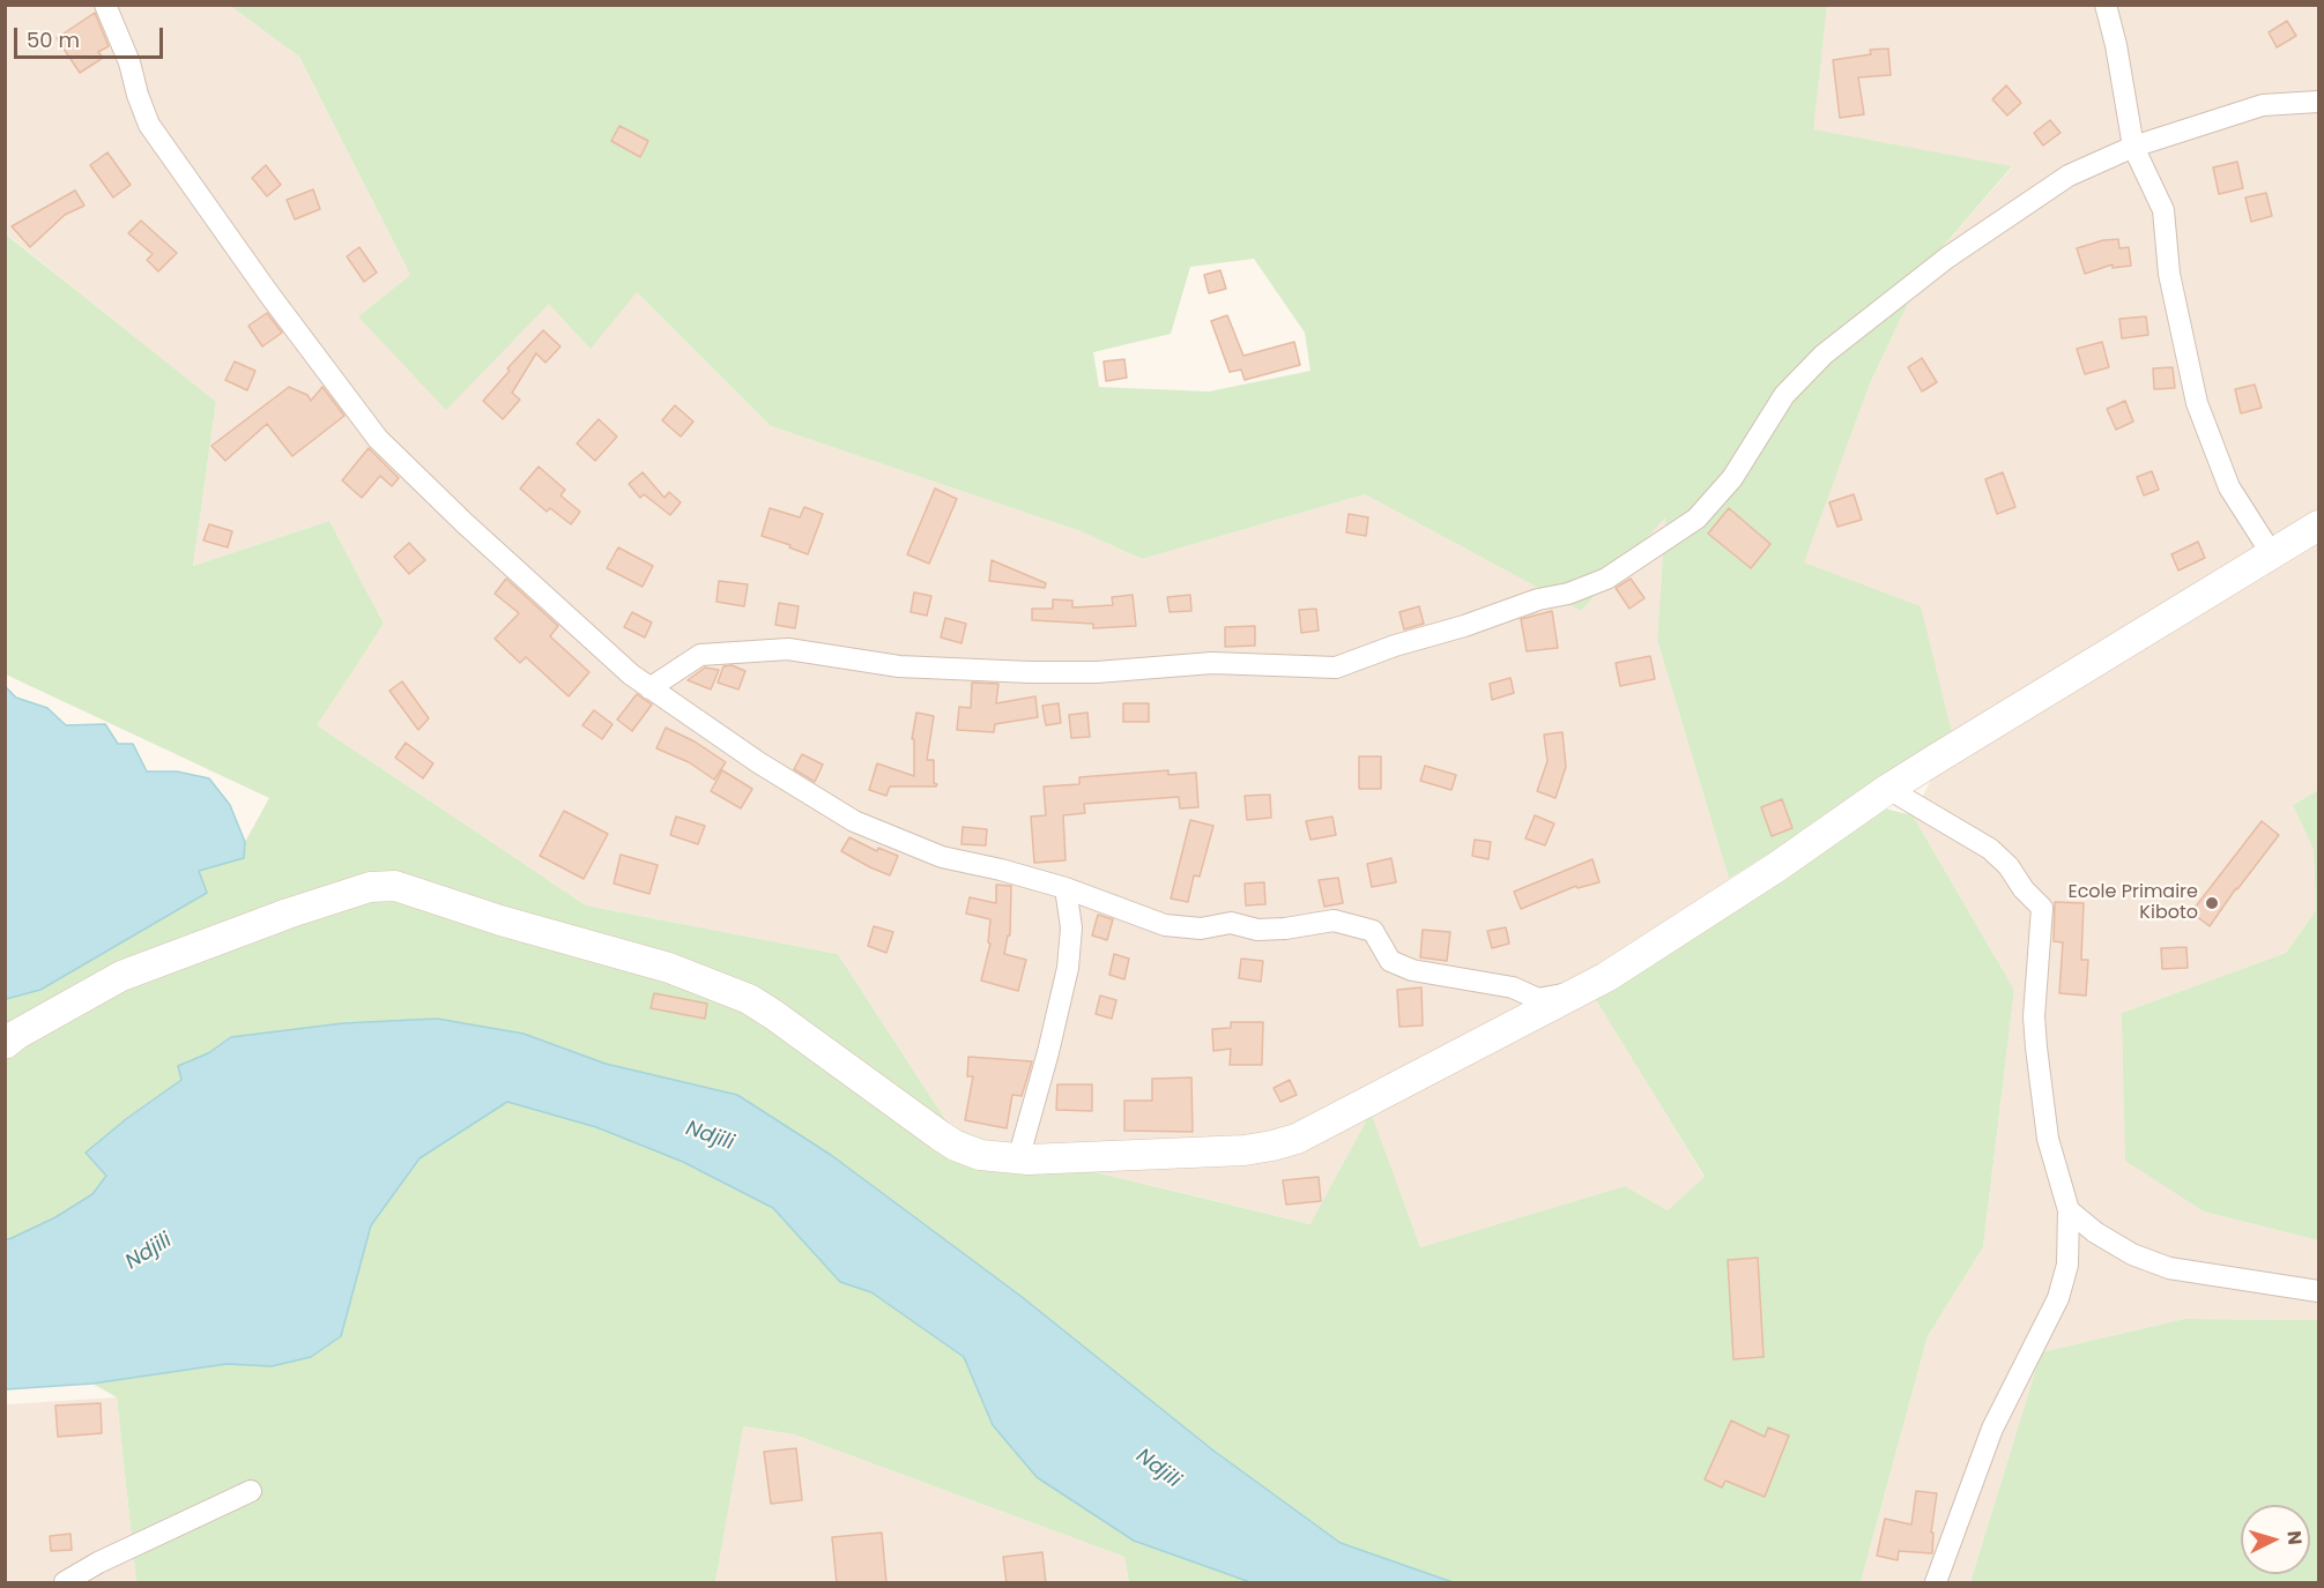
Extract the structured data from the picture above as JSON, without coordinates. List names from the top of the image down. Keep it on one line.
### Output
{"water":["Ndjili"],"places":["Ecole Primaire Kiboto"],"scale_bar":"50 m","north":"right"}
